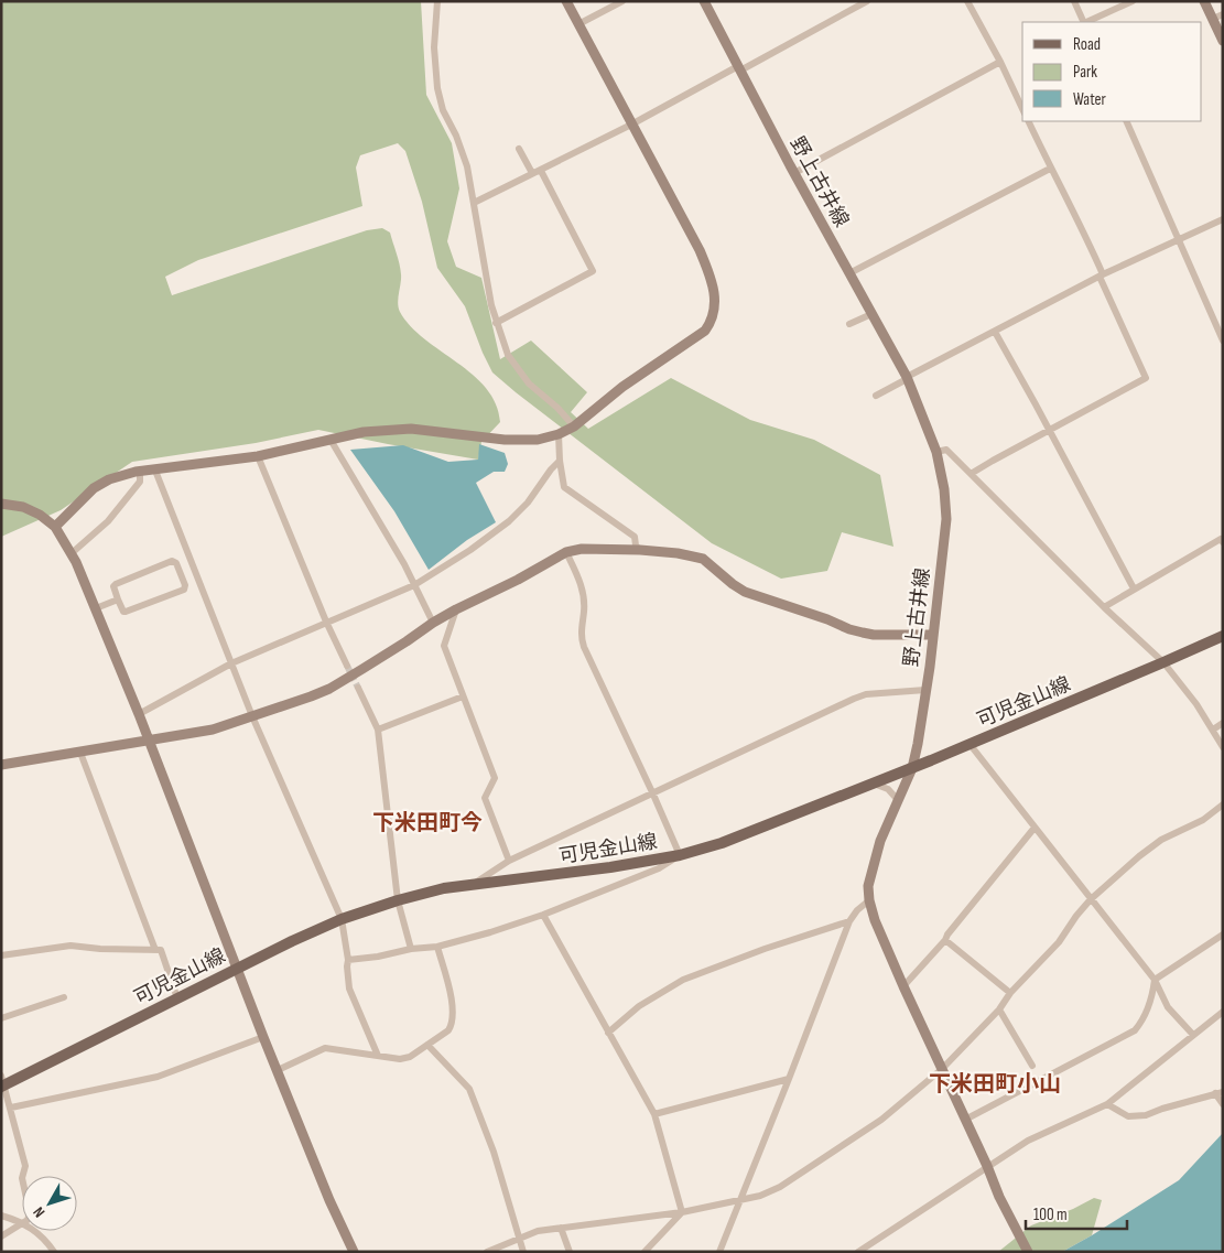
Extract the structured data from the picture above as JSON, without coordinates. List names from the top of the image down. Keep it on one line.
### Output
{"streets":{"main road":["可児金山線"],"street":["野上古井線"]},"crossings":[["野上古井線","可児金山線"]],"districts":["下米田町今","下米田町小山"],"legend":["Road","Park","Water"],"scale_bar":"100 m","north":"bottom left"}
